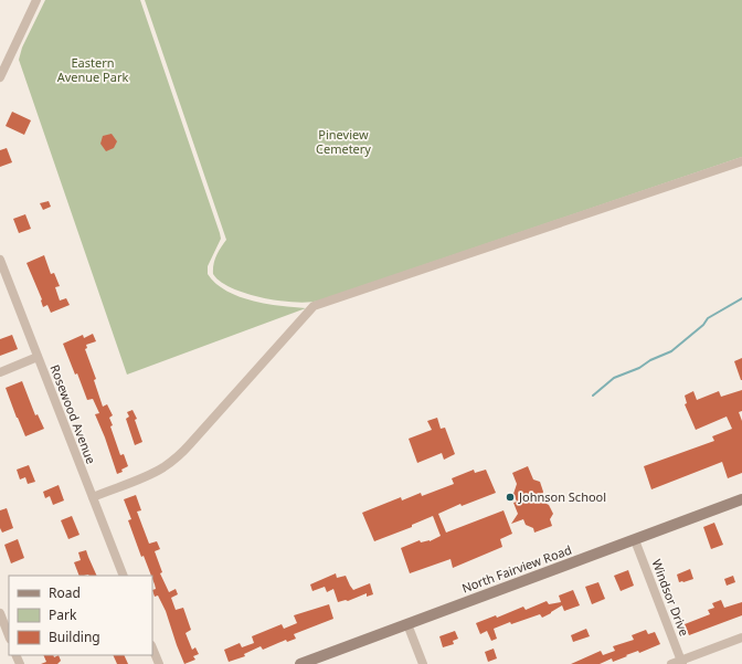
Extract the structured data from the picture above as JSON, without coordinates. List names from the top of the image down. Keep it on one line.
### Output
{"streets":{"main road":["North Fairview Road"],"street":["Rosewood Avenue","Windsor Drive"]},"crossings":[["North Fairview Road","Windsor Drive"]],"parks":["Eastern Avenue Park","Pineview Cemetery"],"places":["Johnson School"],"legend":["Road","Park","Building"]}
